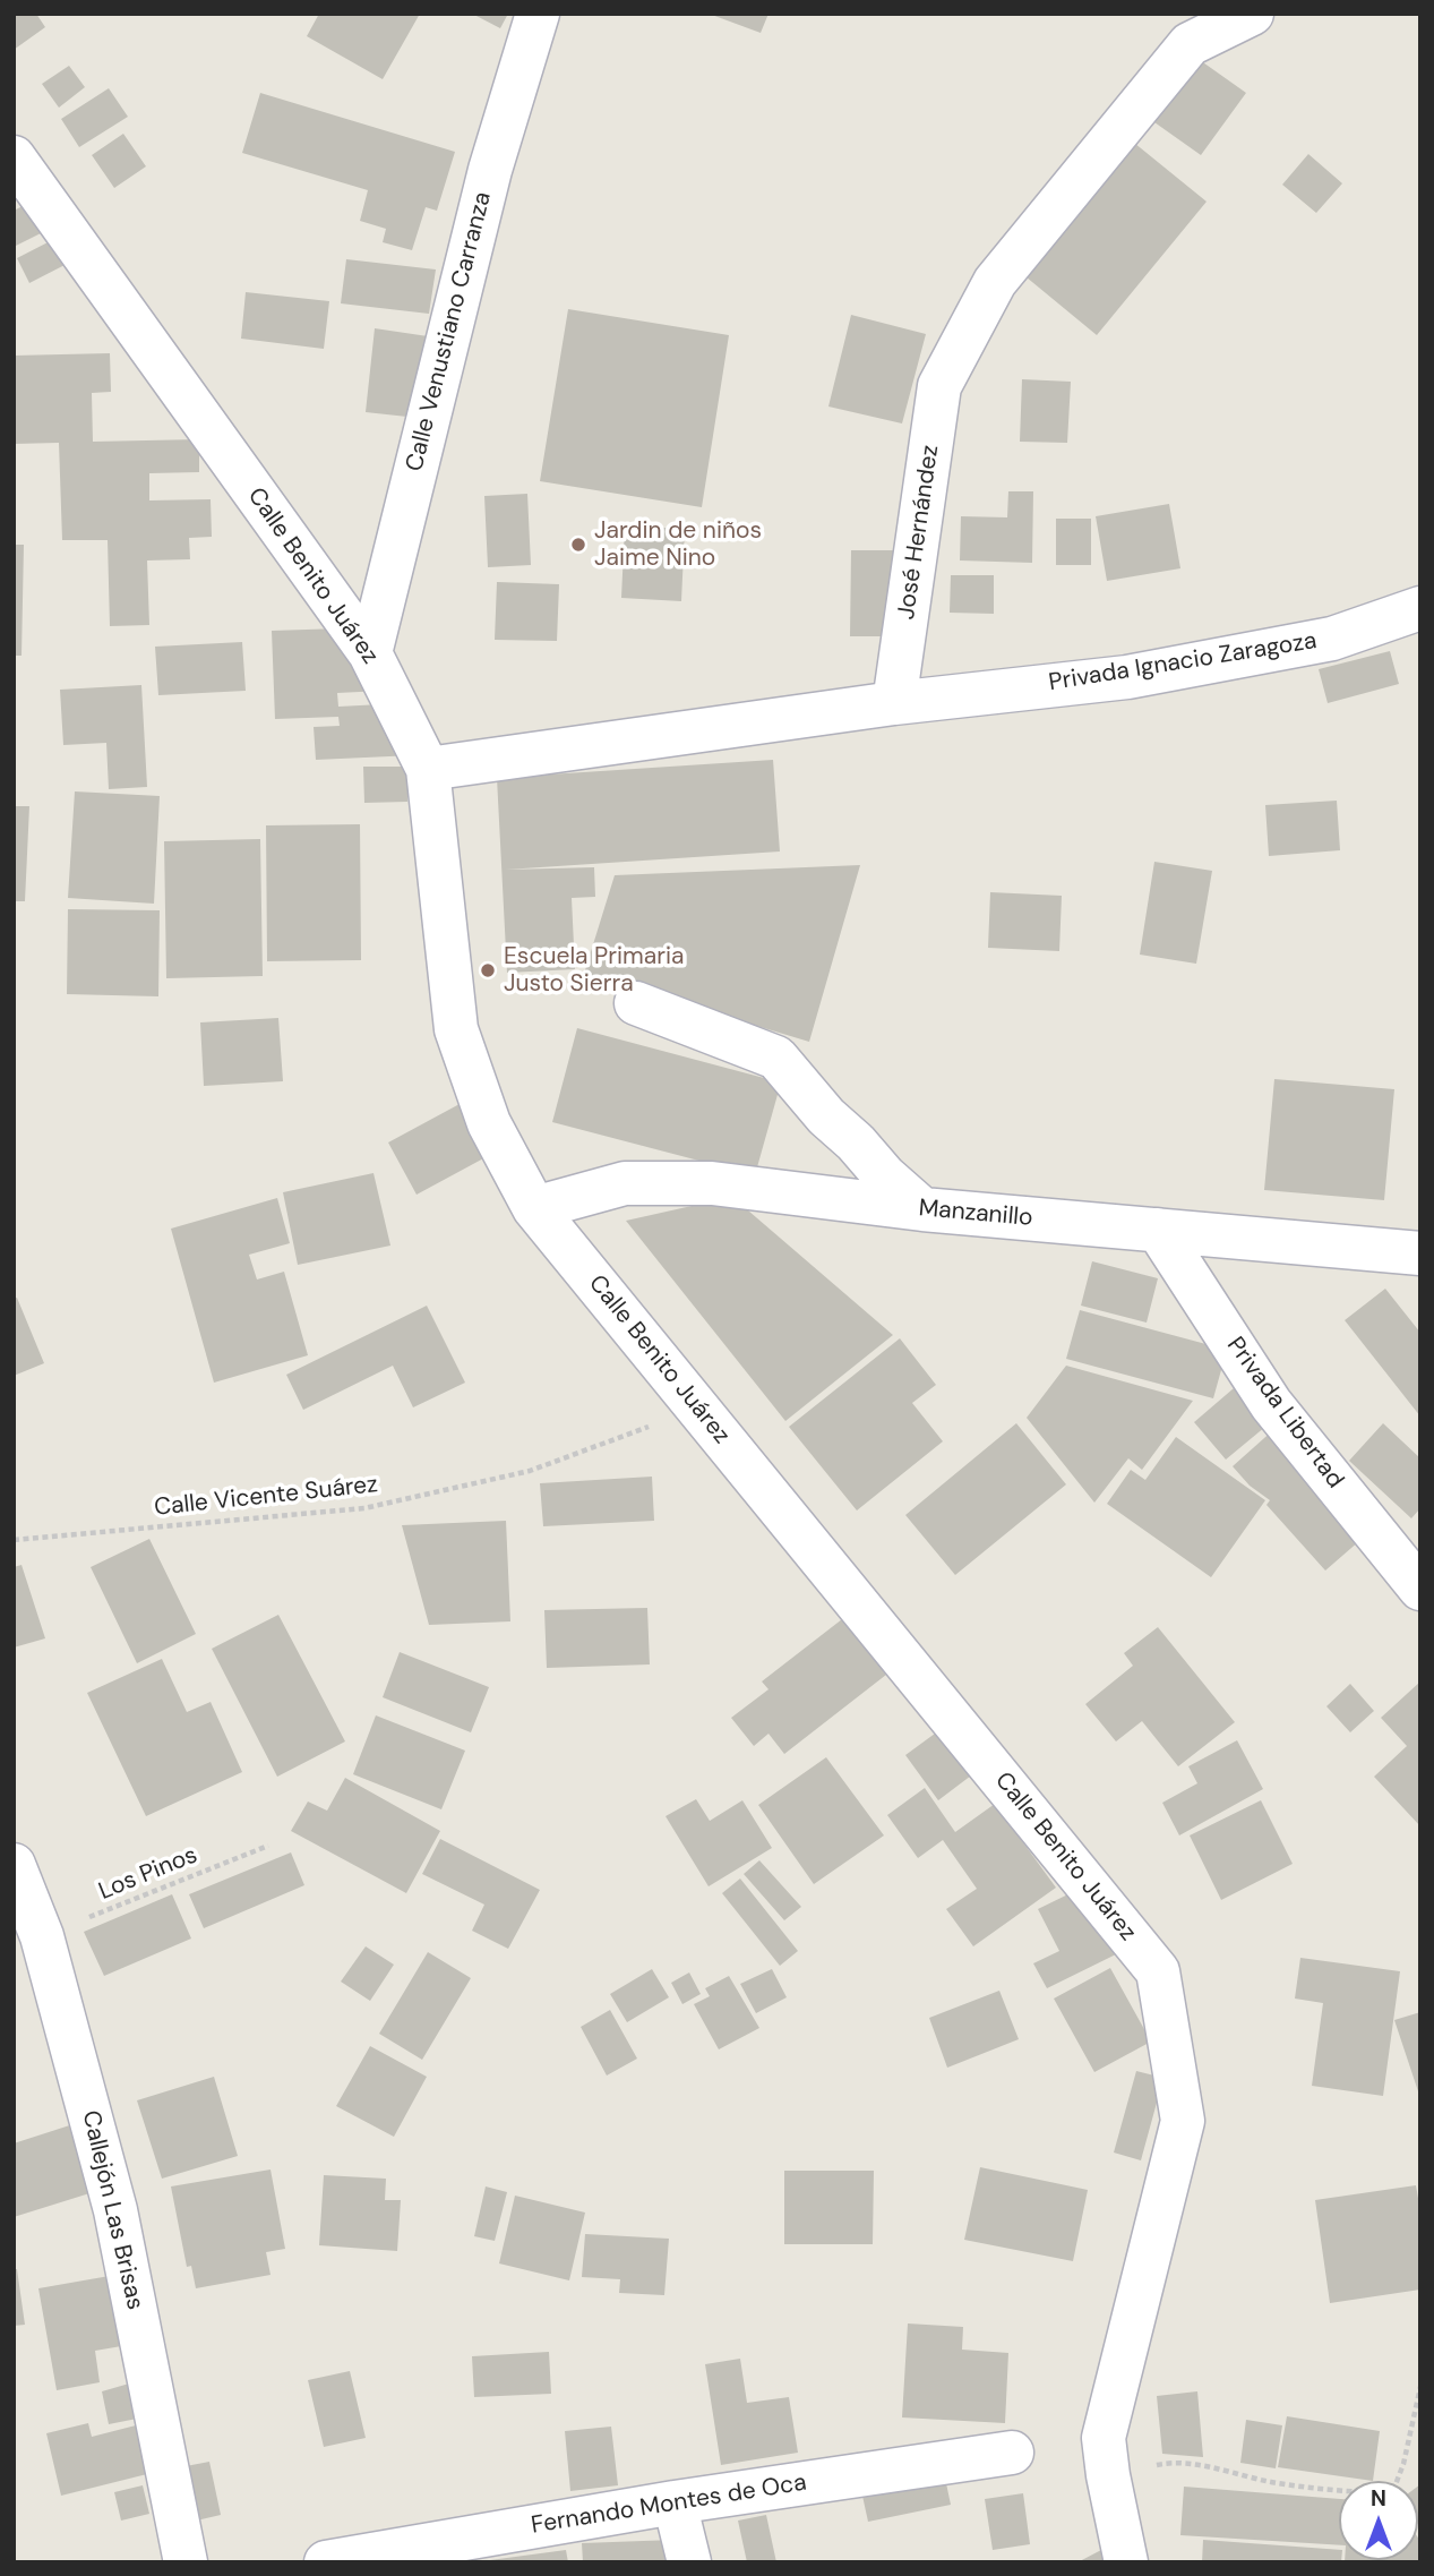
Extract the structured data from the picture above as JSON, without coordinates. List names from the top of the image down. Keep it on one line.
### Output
{"streets":{"street":["Calle Venustiano Carranza","José Hernández","Calle Benito Juárez","Privada Ignacio Zaragoza","Manzanillo","Privada Libertad","Callejón Las Brisas","Fernando Montes de Oca"],"path":["Calle Vicente Suárez","Los Pinos"]},"crossings":[["Calle Venustiano Carranza","Calle Benito Juárez"],["José Hernández","Privada Ignacio Zaragoza"],["Calle Benito Juárez","Manzanillo"],["Calle Benito Juárez","Calle Vicente Suárez"],["Manzanillo","Privada Libertad"],["Los Pinos","Callejón Las Brisas"]],"places":["Jardin de niños Jaime Nino","Escuela Primaria Justo Sierra"],"north":"top"}
